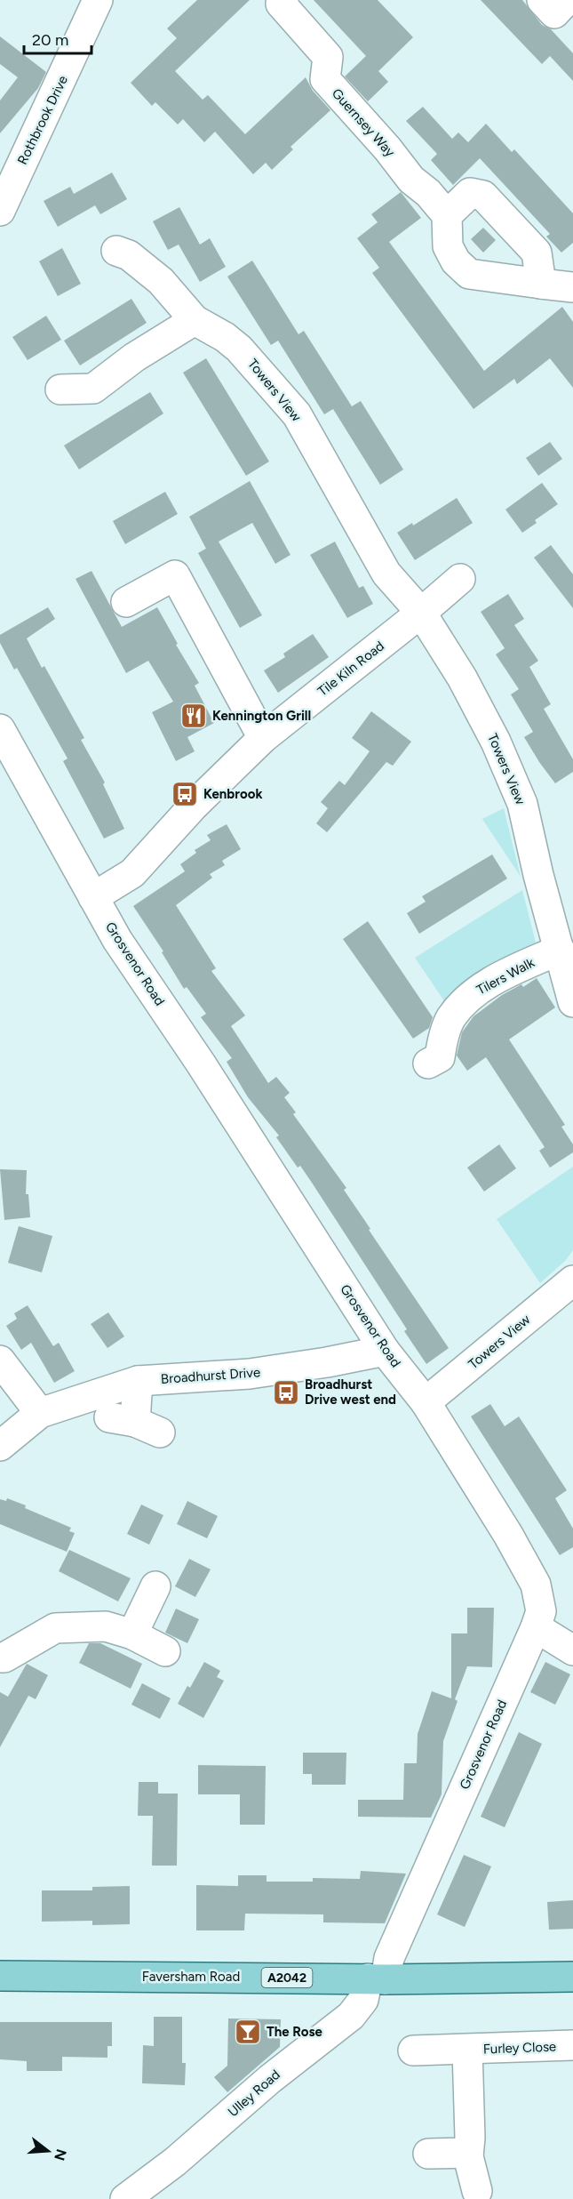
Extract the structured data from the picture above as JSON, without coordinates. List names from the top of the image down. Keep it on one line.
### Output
{"streets":{"main road":["Faversham Road","A2042"],"street":["Rothbrook Drive","Guernsey Way","Towers View","Tile Kiln Road","Grosvenor Road","Tilers Walk","Broadhurst Drive","Furley Close","Ulley Road"]},"crossings":[["Towers View","Tile Kiln Road"],["Towers View","Grosvenor Road"],["Towers View","Tilers Walk"],["Tile Kiln Road","Grosvenor Road"],["Grosvenor Road","Broadhurst Drive"],["Grosvenor Road","Faversham Road"],["Grosvenor Road","Ulley Road"],["Faversham Road","Ulley Road"]],"places":{"restaurant":["Kennington Grill"],"bus stop":["Kenbrook","Broadhurst Drive west end"],"bar":["The Rose"]},"scale_bar":"20 m","north":"right"}
